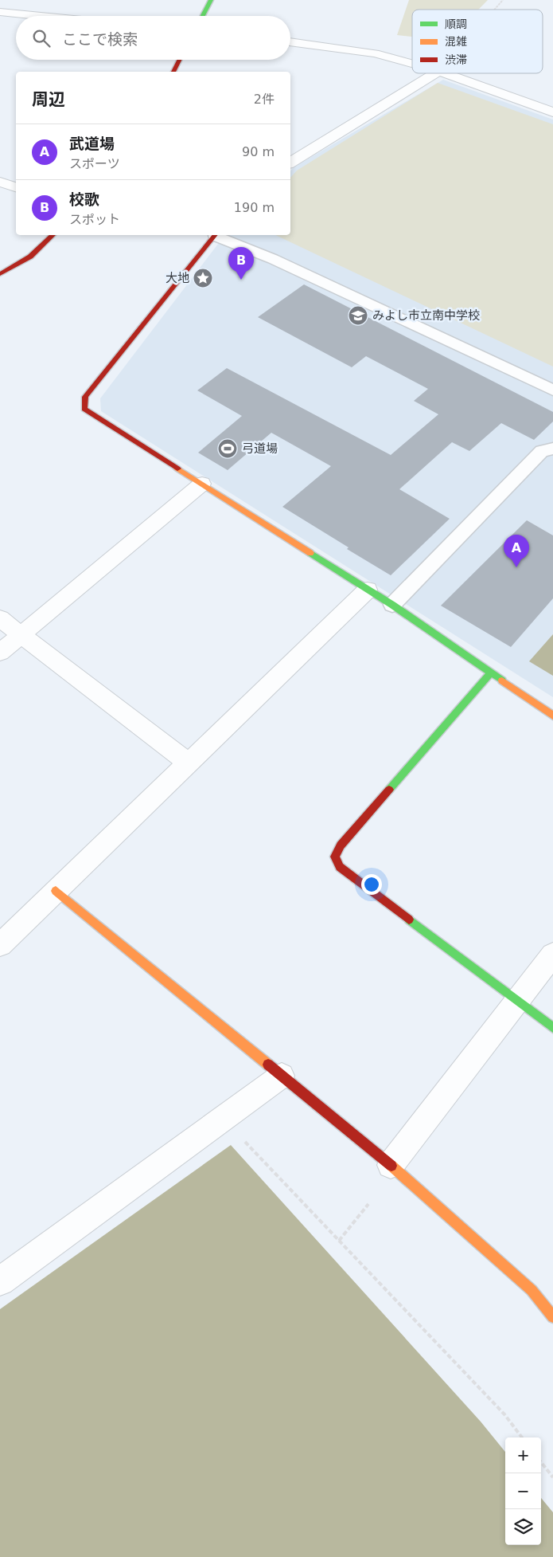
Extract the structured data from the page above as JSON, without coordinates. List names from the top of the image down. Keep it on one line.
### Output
{"places":{"place":["大地"],"school or university":["みよし市立南中学校"],"sports":["弓道場"]},"legend":["順調","混雑","渋滞"],"page":{"search":"ここで検索","heading":["周辺","2件"],"list":[{"mark":"A","name":"武道場","note":"スポーツ","value":"90 m"},{"mark":"B","name":"校歌","note":"スポット","value":"190 m"}],"pins":["B","A"],"map_buttons":["+","−"]}}
